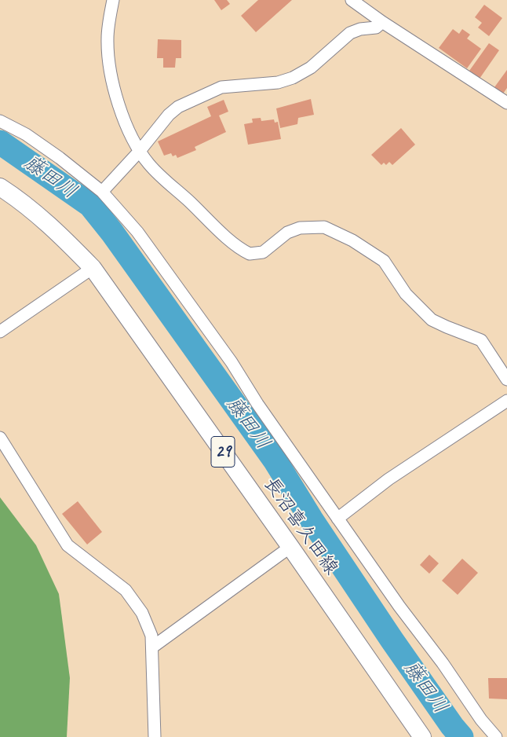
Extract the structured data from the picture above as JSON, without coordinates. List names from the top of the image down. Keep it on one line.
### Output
{"streets":{"main road":["29","長沼喜久田線"]},"water":["藤田川"]}
